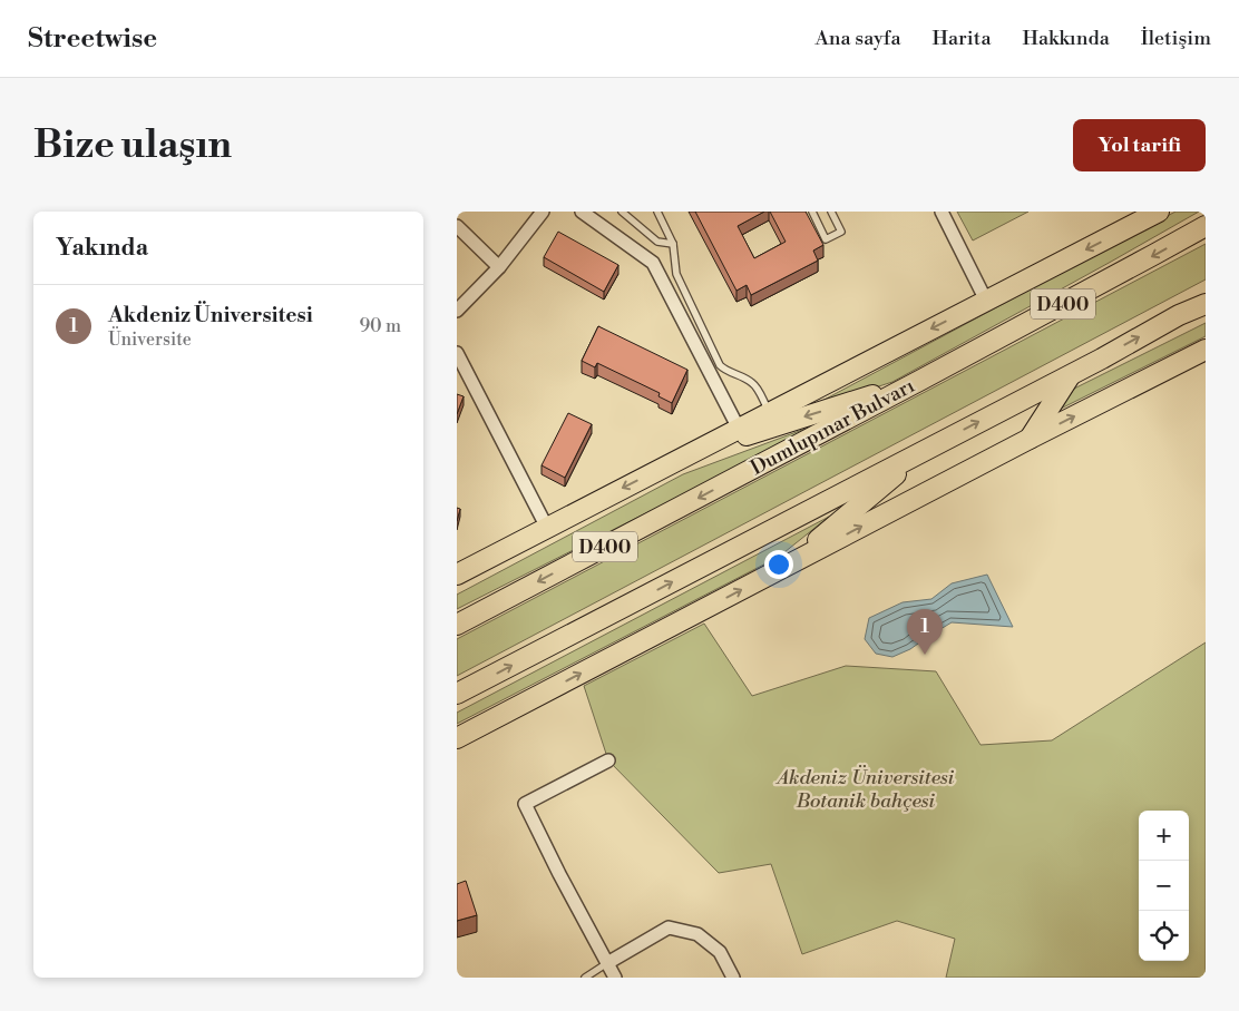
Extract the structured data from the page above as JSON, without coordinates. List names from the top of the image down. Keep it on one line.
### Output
{"streets":{"main road":["D400","Dumlupınar Bulvarı"]},"parks":["Akdeniz Üniversitesi Botanik bahçesi"],"page":{"header":"Streetwise","nav":["Ana sayfa","Harita","Hakkında","İletişim"],"buttons":"Yol tarifi","title":"Bize ulaşın","heading":"Yakında","list":[{"mark":"1","name":"Akdeniz Üniversitesi","note":"Üniversite","value":"90 m"}],"pins":"1","map_buttons":["+","−"]}}
